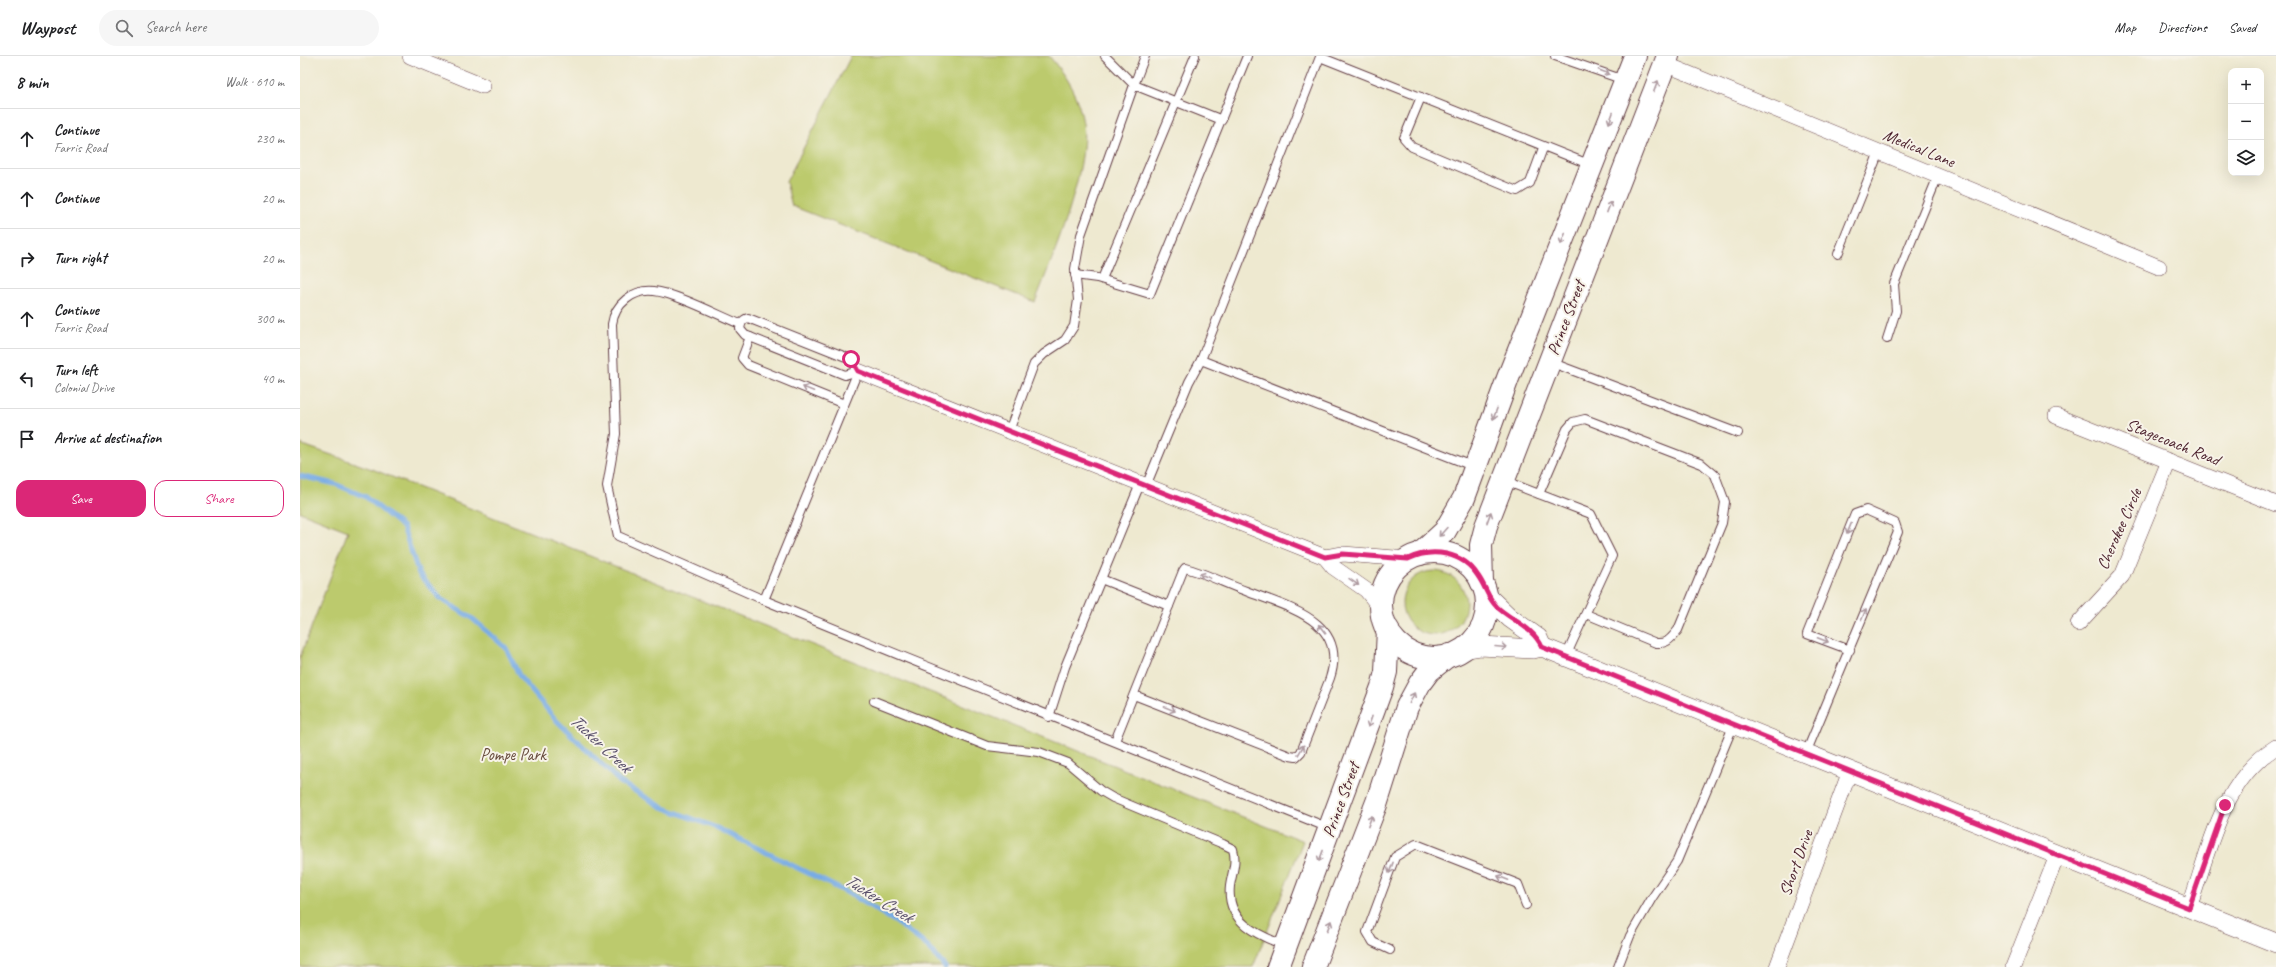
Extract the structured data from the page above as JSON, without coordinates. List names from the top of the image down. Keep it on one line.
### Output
{"streets":{"main road":["Prince Street"],"street":["Medical Lane","Stagecoach Road","Cherokee Circle","Short Drive"]},"crossings":[["Medical Lane","Prince Street"],["Stagecoach Road","Cherokee Circle"]],"water":["Tucker Creek"],"parks":["Pompe Park"],"page":{"header":"Waypost","search":"Search here","nav":["Map","Directions","Saved"],"heading":["8 min","Walk · 610 m"],"map_buttons":["+","−"],"list":[["Continue","Farris Road","230 m"],["Continue","20 m"],["Turn right","20 m"],["Continue","Farris Road","300 m"],["Turn left","Colonial Drive","40 m"],"Arrive at destination"],"buttons":["Save","Share"]}}
